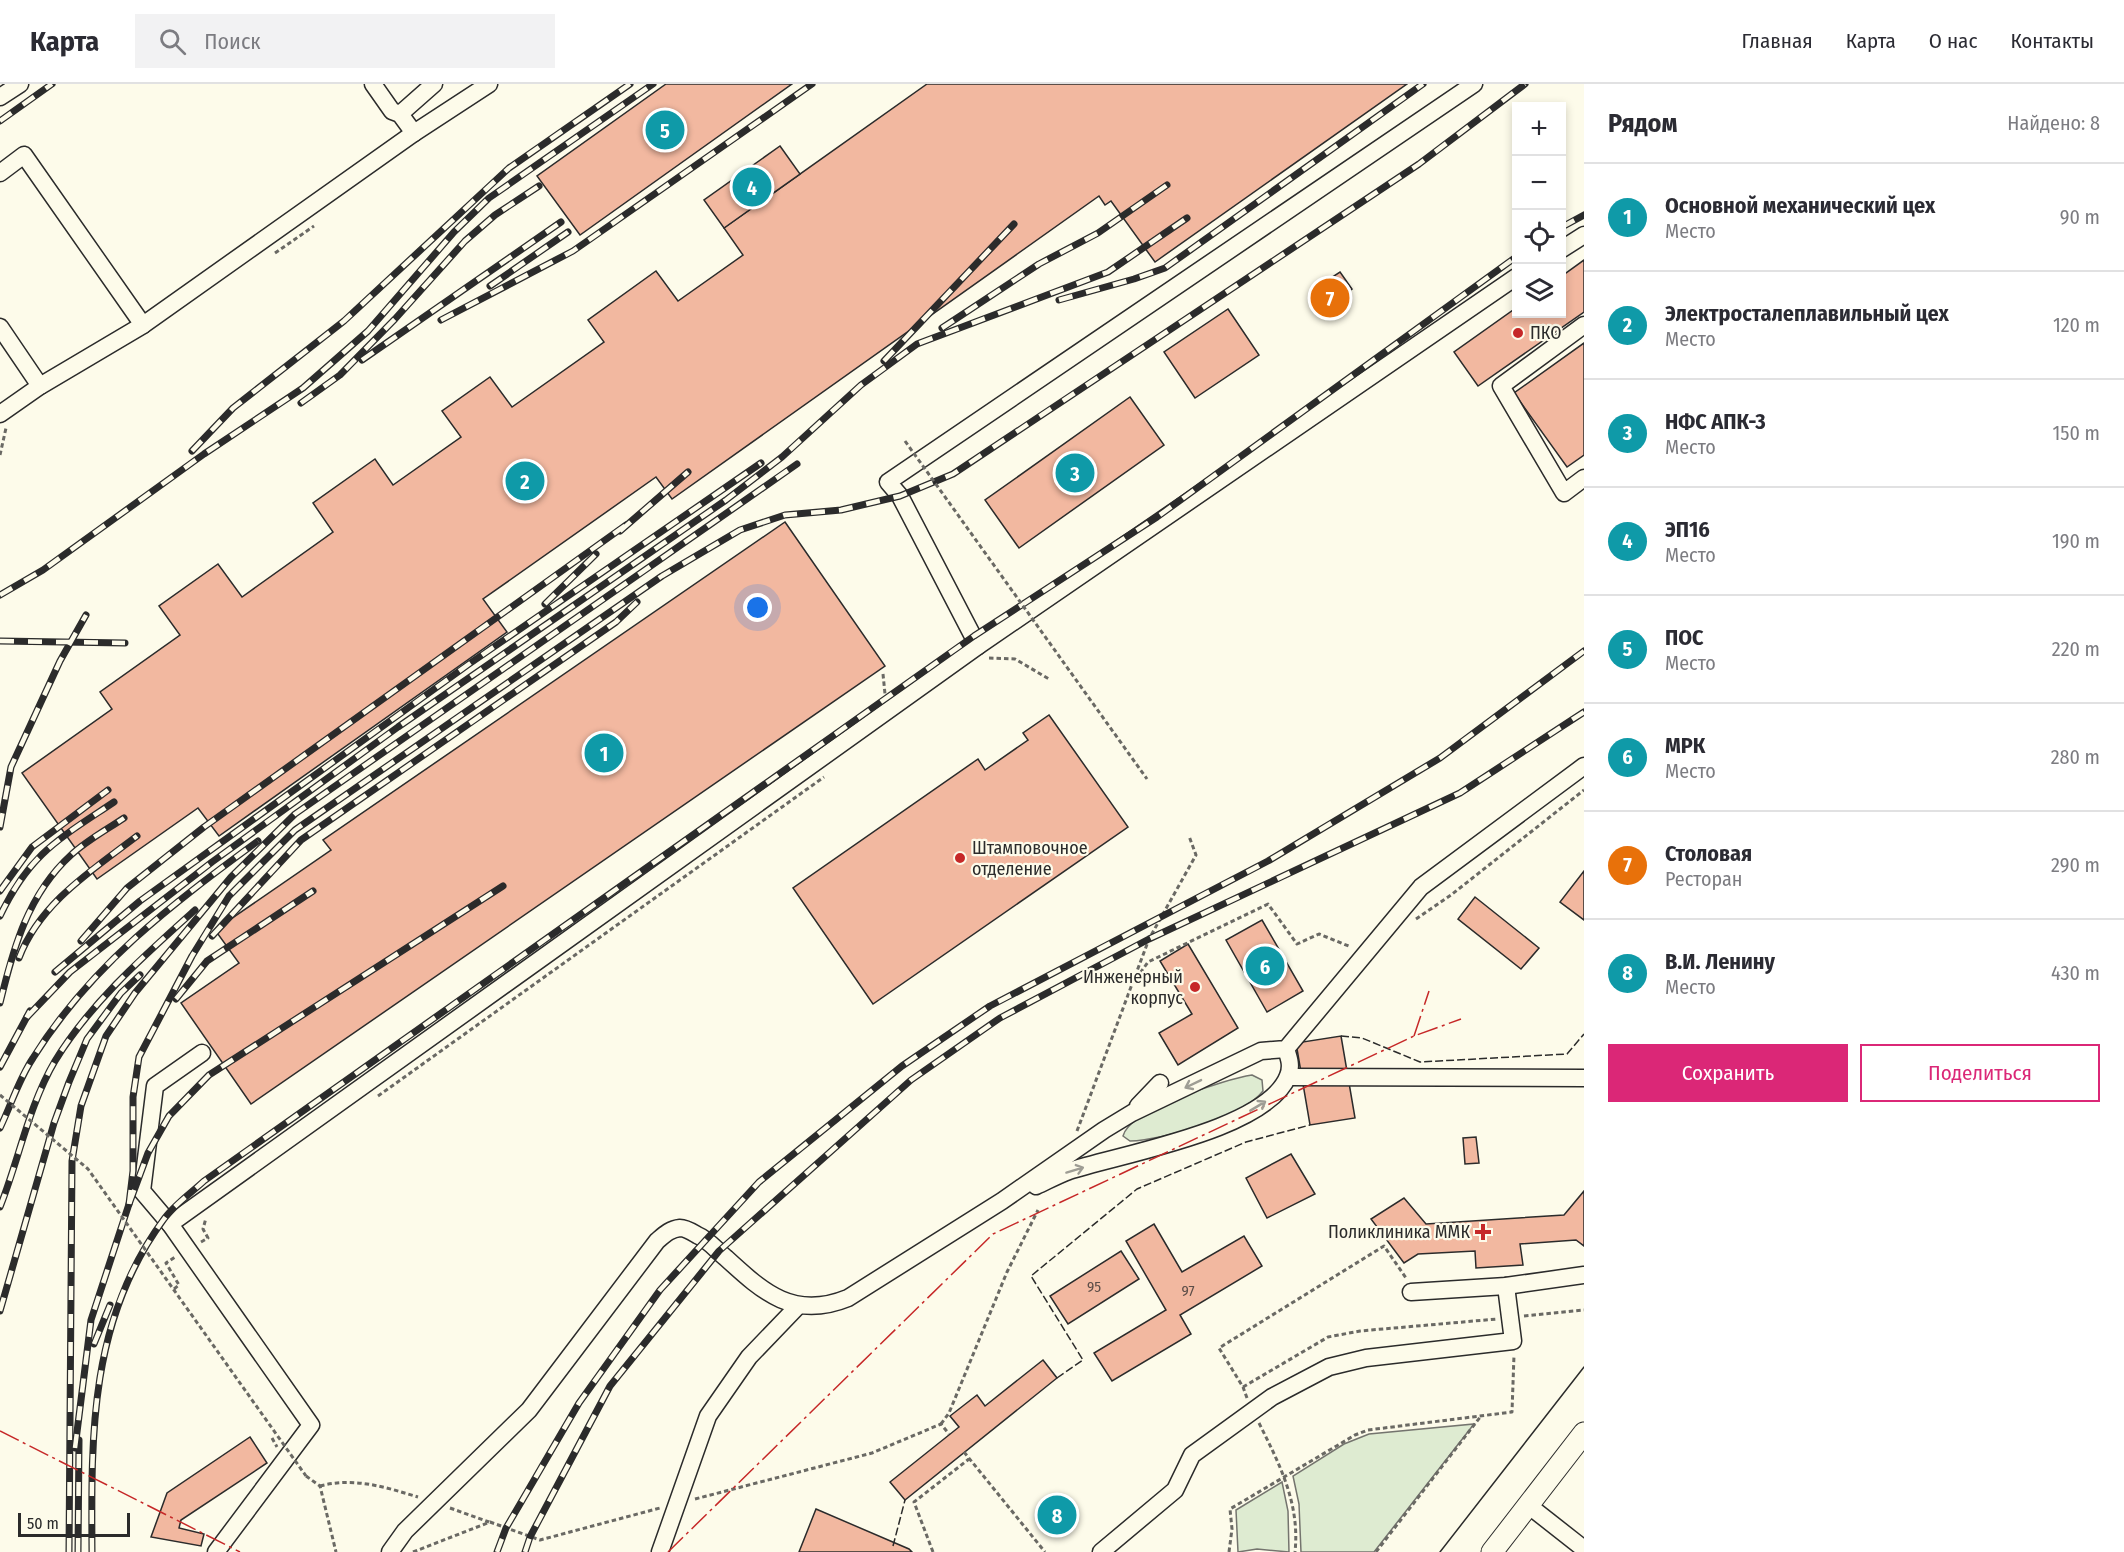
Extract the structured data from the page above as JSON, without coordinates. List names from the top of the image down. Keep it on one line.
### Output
{"places":{"other":["ПКО","Штамповочное отделение","Инженерный корпус"],"health":["Поликлиника ММК"]},"house_numbers":["95","97"],"scale_bar":"50 m","page":{"header":"Карта","search":"Поиск","nav":["Главная","Карта","О нас","Контакты"],"heading":["Рядом","Найдено: 8"],"map_buttons":["+","−"],"pins":["5","4","7","3","2","1","6","8"],"list":[{"mark":"1","name":"Основной механический цех","note":"Место","value":"90 m"},{"mark":"2","name":"Электросталеплавильный цех","note":"Место","value":"120 m"},{"mark":"3","name":"НФС АПК-3","note":"Место","value":"150 m"},{"mark":"4","name":"ЭП16","note":"Место","value":"190 m"},{"mark":"5","name":"ПОС","note":"Место","value":"220 m"},{"mark":"6","name":"МРК","note":"Место","value":"280 m"},{"mark":"7","name":"Столовая","note":"Ресторан","value":"290 m"},{"mark":"8","name":"В.И. Ленину","note":"Место","value":"430 m"}],"buttons":["Сохранить","Поделиться"],"scale":"50 m"}}
